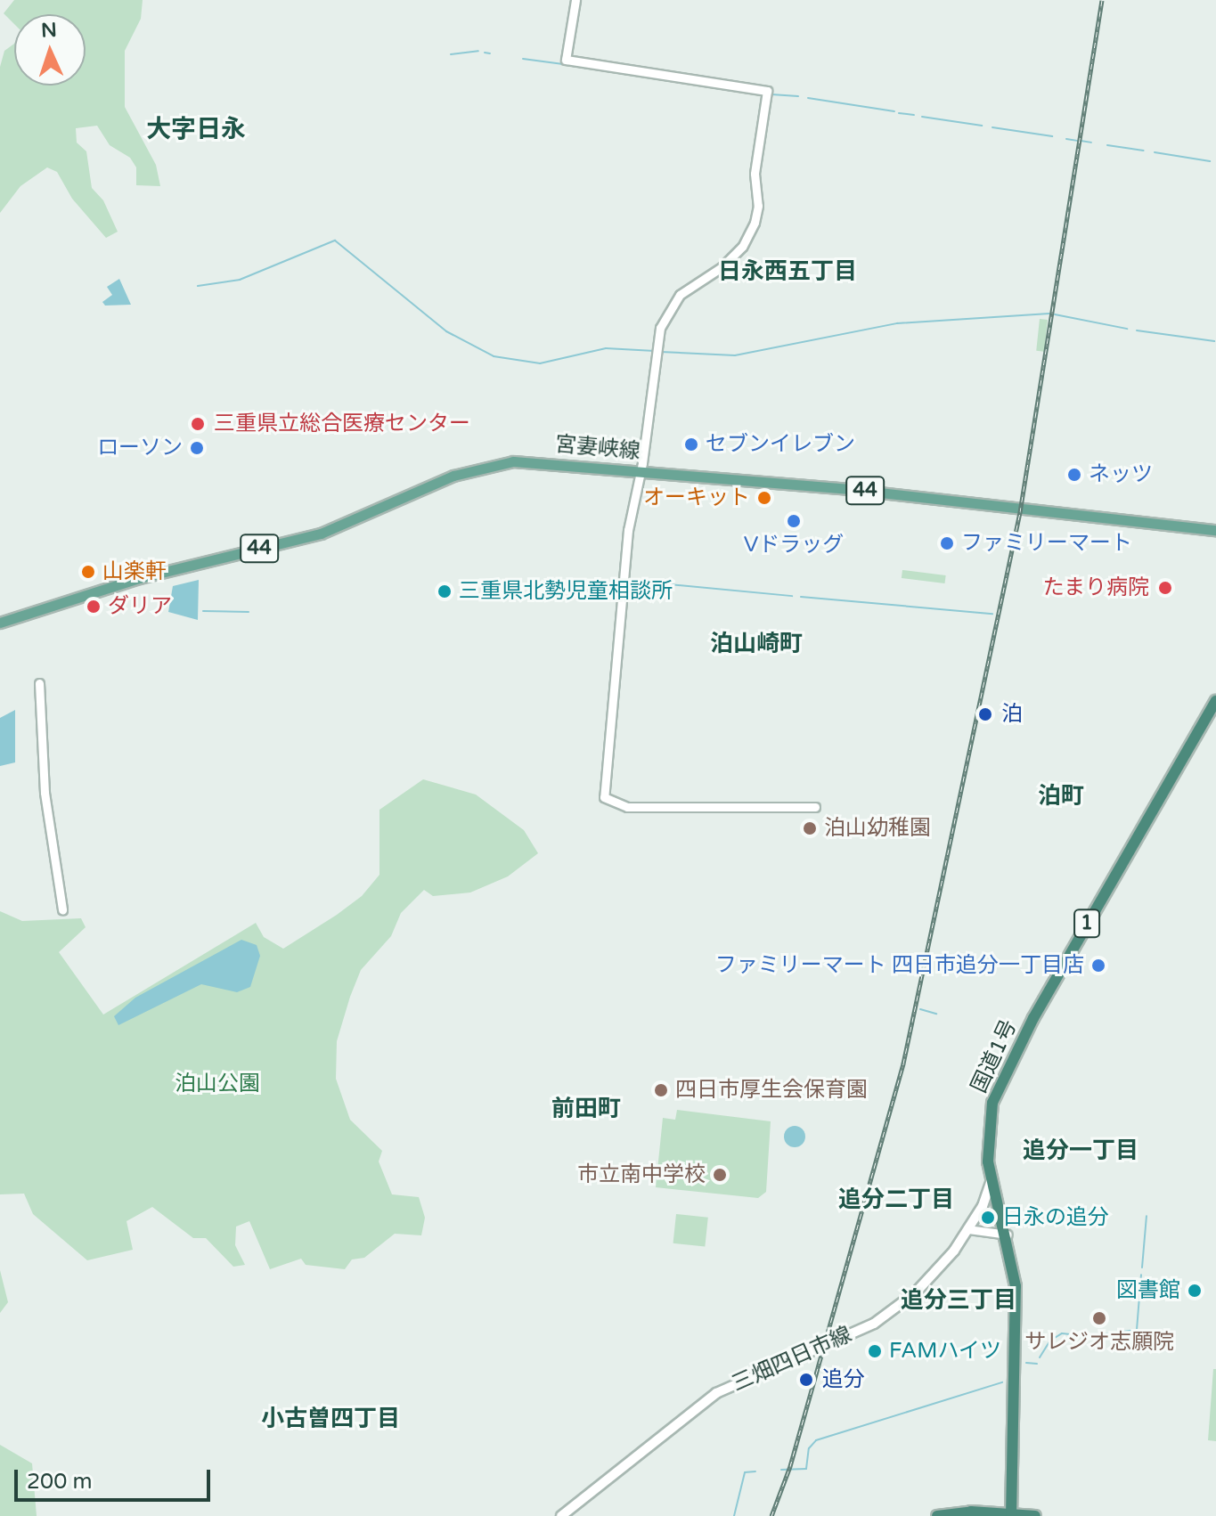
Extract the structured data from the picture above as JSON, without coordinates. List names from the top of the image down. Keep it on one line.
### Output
{"streets":{"highway":["1","国道1号"],"main road":["宮妻峡線","44","三畑四日市線"]},"crossings":[["国道1号","三畑四日市線"]],"districts":["大字日永","日永西五丁目","泊山崎町","泊町","前田町","追分一丁目","追分二丁目","追分三丁目","小古曽四丁目"],"parks":["泊山公園"],"places":["三重県立総合医療センター","セブンイレブン","ローソン","ネッツ","オーキット","Vドラッグ","ファミリーマート","山楽軒","たまり病院","三重県北勢児童相談所","ダリア","泊","泊山幼稚園","ファミリーマート 四日市追分一丁目店","四日市厚生会保育園","市立南中学校","日永の追分","図書館","サレジオ志願院","FAMハイツ","追分"],"scale_bar":"200 m","north":"top"}
